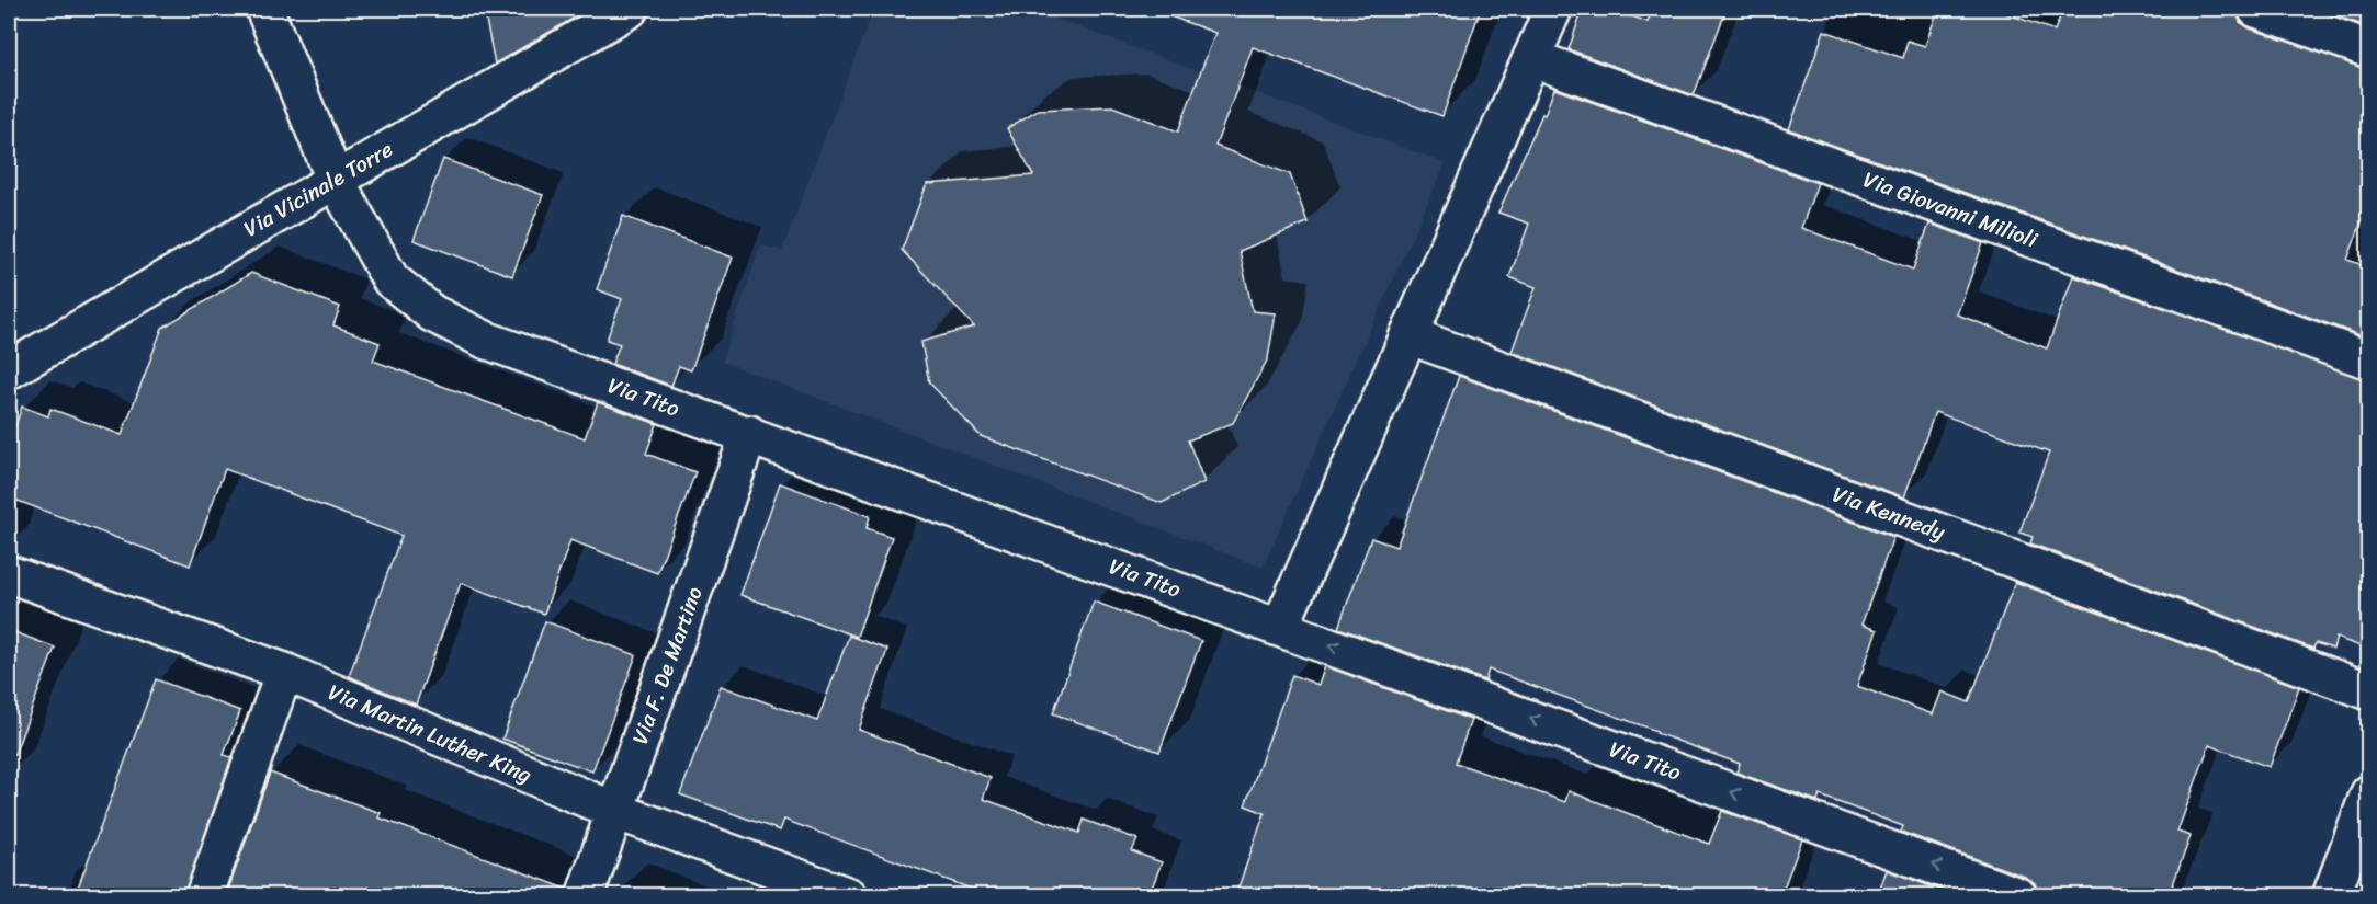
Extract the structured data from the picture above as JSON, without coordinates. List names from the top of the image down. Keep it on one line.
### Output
{"streets":{"street":["Via Vicinale Torre","Via Giovanni Milioli","Via Tito","Via Kennedy","Via F. De Martino","Via Martin Luther King"]},"crossings":[["Via Vicinale Torre","Via Tito"],["Via Tito","Via F. De Martino"],["Via F. De Martino","Via Martin Luther King"]],"one_way":["Via Tito"]}
